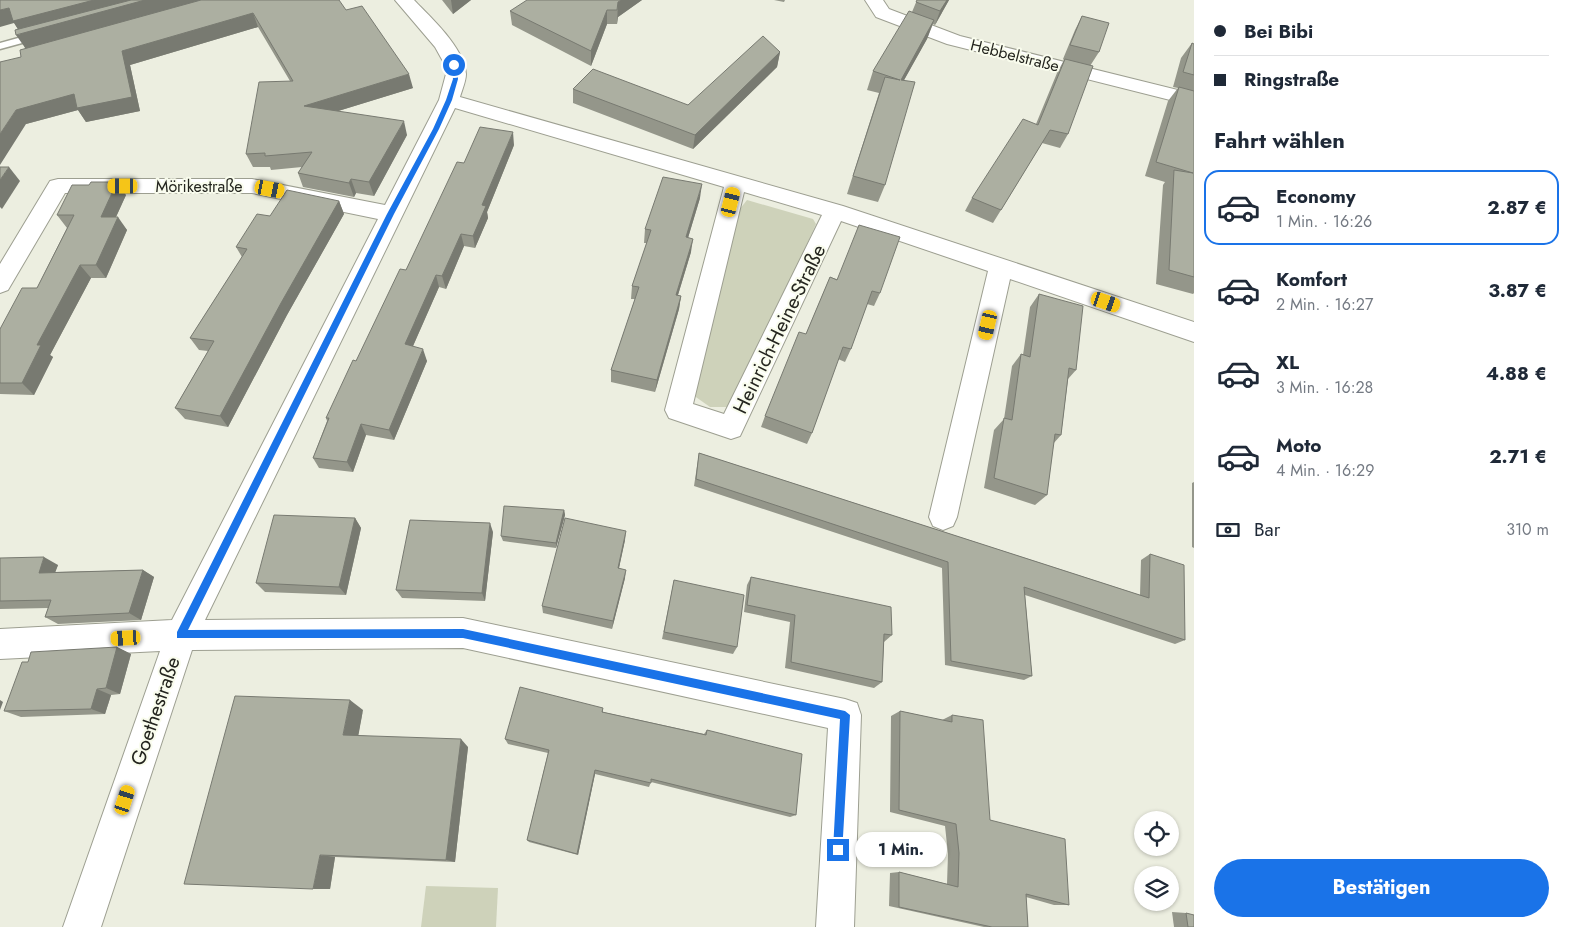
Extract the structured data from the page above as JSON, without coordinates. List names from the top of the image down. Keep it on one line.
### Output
{"streets":{"street":["Hebbelstraße","Mörikestraße","Heinrich-Heine-Straße","Goethestraße"]},"crossings":[["Mörikestraße","Goethestraße"]],"page":{"banner":["Bei Bibi","Ringstraße"],"heading":"Fahrt wählen","list":[{"name":"Economy","note":"1 Min. · 16:26","value":"2.87 €"},{"name":"Komfort","note":"2 Min. · 16:27","value":"3.87 €"},{"name":"XL","note":"3 Min. · 16:28","value":"4.88 €"},{"name":"Moto","note":"4 Min. · 16:29","value":"2.71 €"}],"pay":["Bar","310 m"],"bubble":"1 Min.","buttons":"Bestätigen"}}
